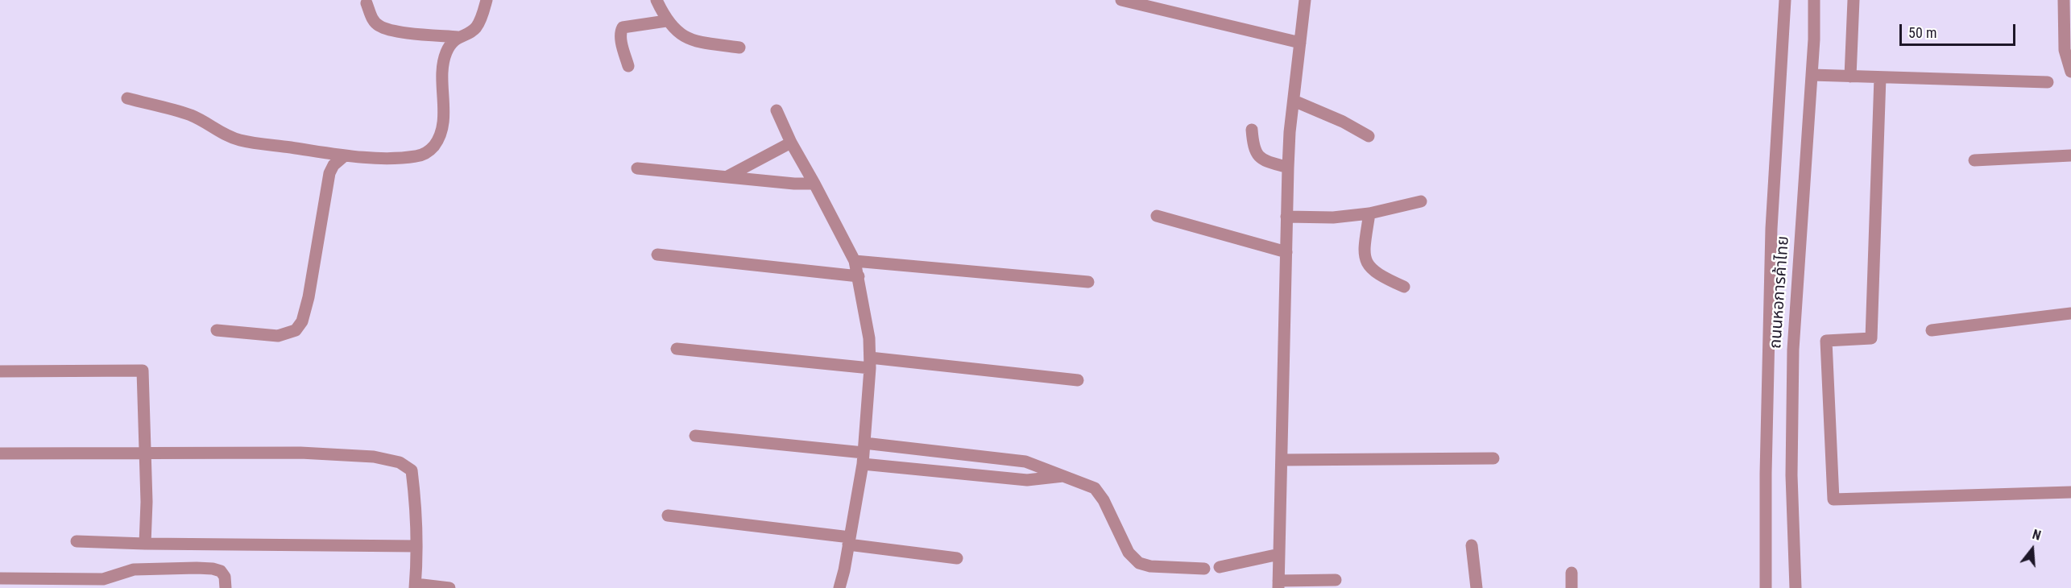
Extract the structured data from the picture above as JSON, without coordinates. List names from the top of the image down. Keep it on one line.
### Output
{"streets":{"street":["ถนนหอการค้าไทย"]},"scale_bar":"50 m","north":"top"}
